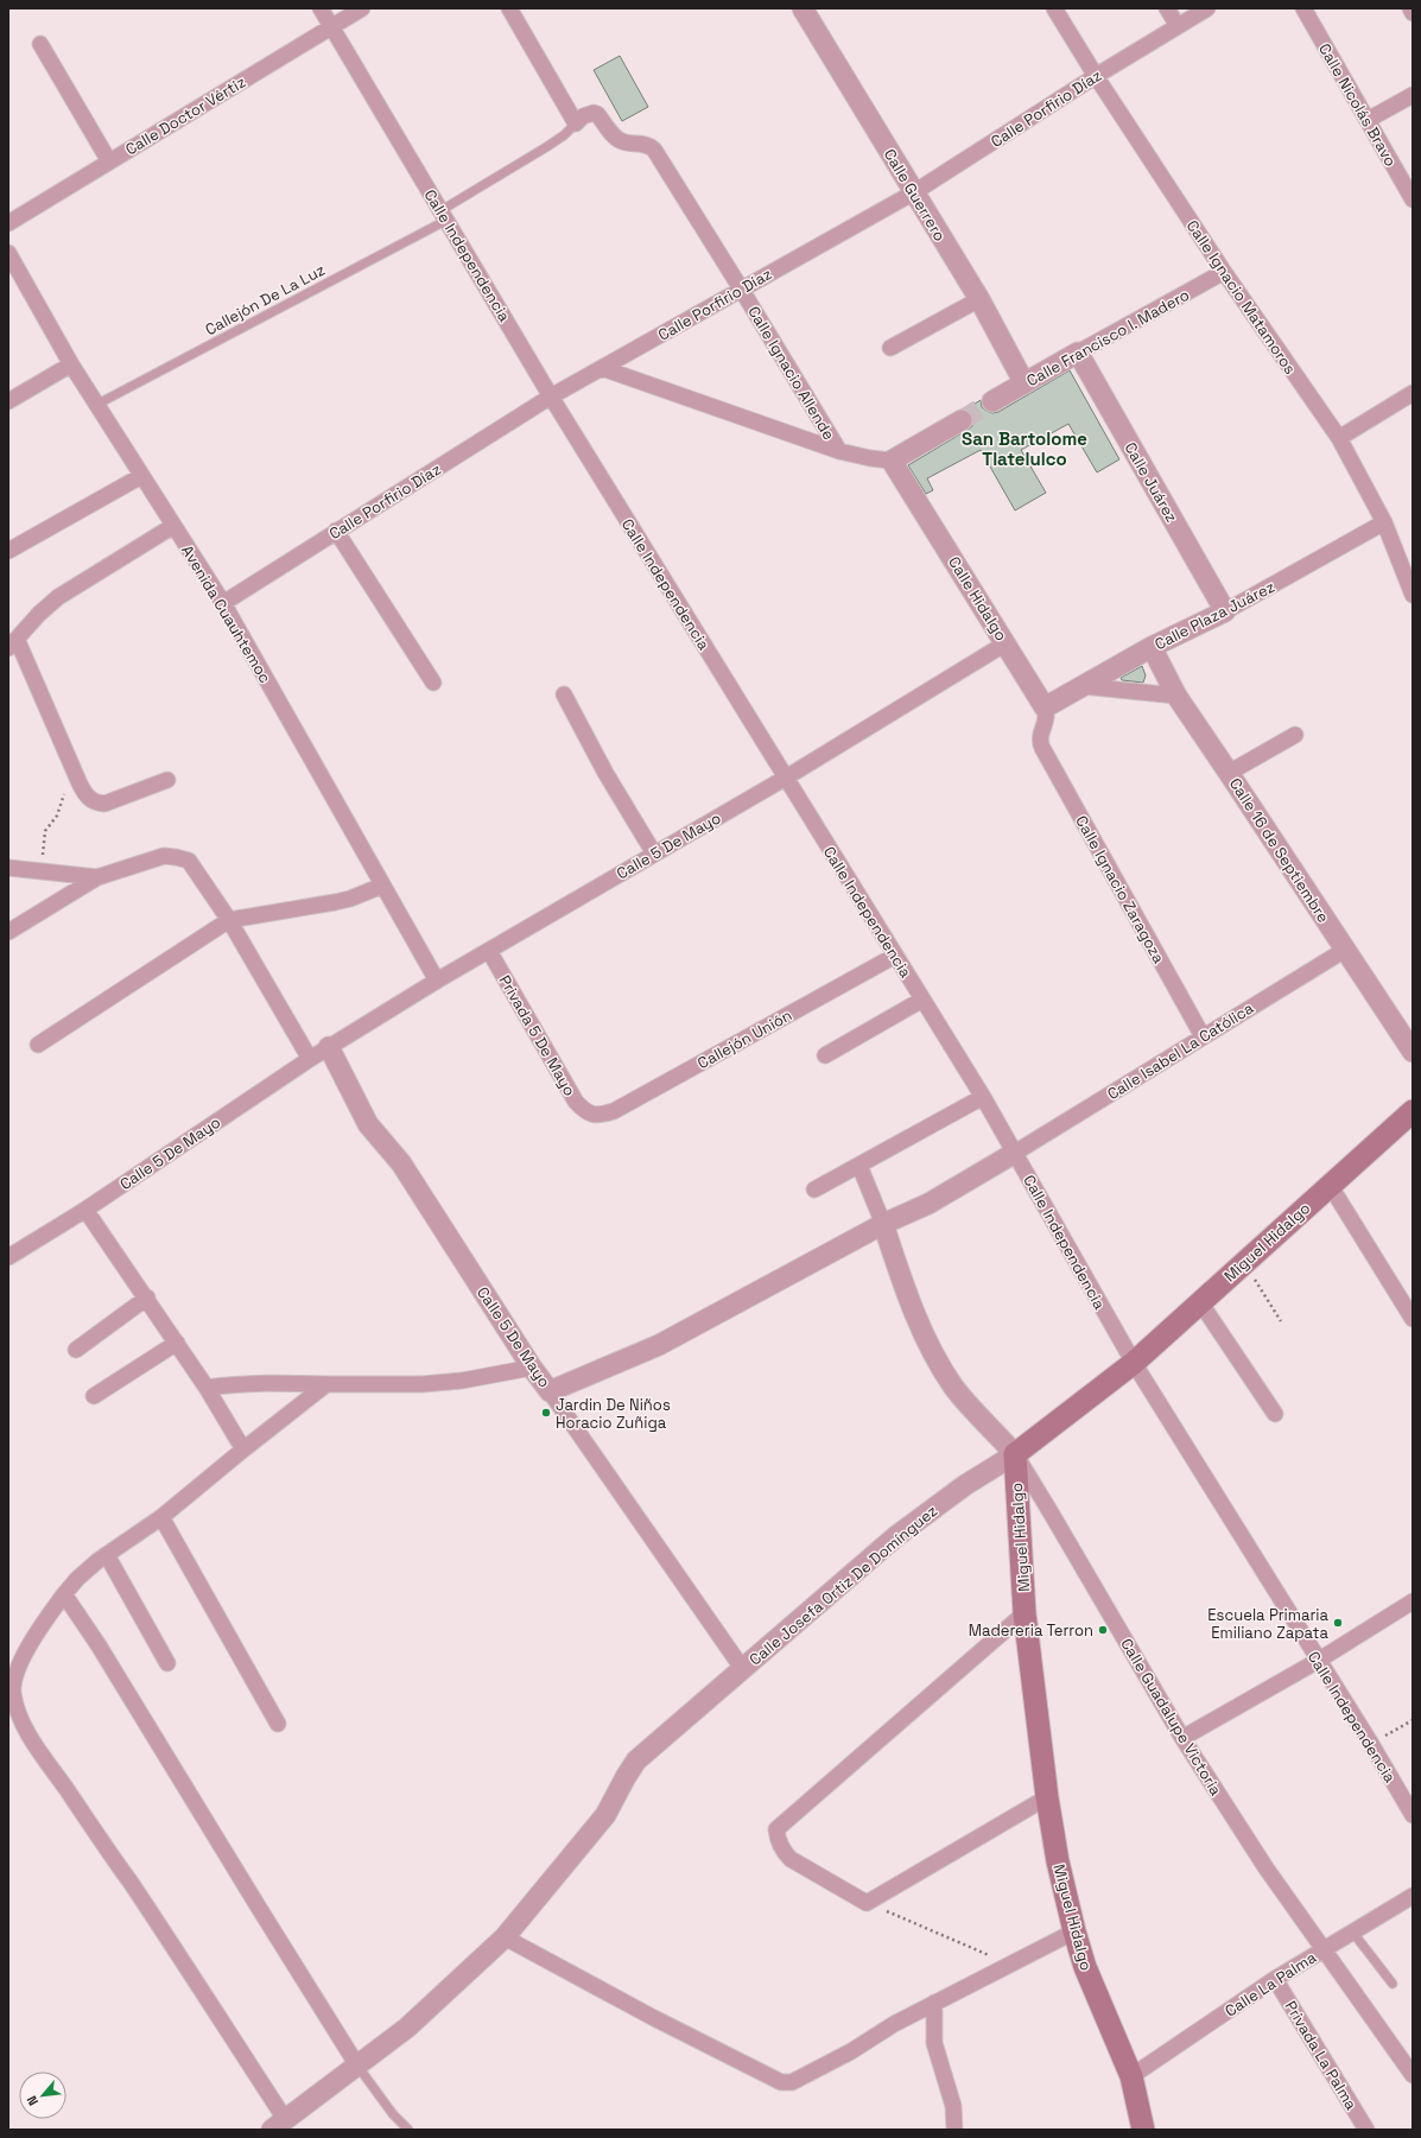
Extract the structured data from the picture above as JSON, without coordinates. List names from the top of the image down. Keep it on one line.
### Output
{"streets":{"main road":["Miguel Hidalgo"],"street":["Calle Nicolás Bravo","Calle Porfirio Díaz","Calle Doctor Vértiz","Calle Guerrero","Calle Independencia","Calle Ignacio Matamoros","Calle Francisco I. Madero","Calle Ignacio Allende","Calle Juárez","Calle Hidalgo","Avenida Cuauhtemoc","Calle Plaza Juárez","Calle 5 De Mayo","Calle 16 de Septiembre","Calle Ignacio Zaragoza","Privada 5 De Mayo","Callejón Unión","Calle Isabel La Católica","Calle Josefa Ortiz De Domínguez","Calle Guadalupe Victoria","Calle La Palma","Privada La Palma"],"lane":["Callejón De La Luz"]},"crossings":[["Calle Porfirio Díaz","Calle Guerrero"],["Calle Porfirio Díaz","Calle Independencia"],["Calle Porfirio Díaz","Calle Ignacio Matamoros"],["Calle Porfirio Díaz","Calle Ignacio Allende"],["Calle Porfirio Díaz","Avenida Cuauhtemoc"],["Calle Doctor Vértiz","Calle Independencia"],["Calle Guerrero","Calle Francisco I. Madero"],["Calle Independencia","Callejón De La Luz"],["Calle Independencia","Calle 5 De Mayo"],["Calle Independencia","Callejón Unión"],["Calle Independencia","Calle Isabel La Católica"],["Calle Independencia","Miguel Hidalgo"],["Calle Ignacio Matamoros","Calle Francisco I. Madero"],["Calle Ignacio Matamoros","Calle Plaza Juárez"],["Callejón De La Luz","Calle Ignacio Allende"],["Callejón De La Luz","Avenida Cuauhtemoc"],["Calle Francisco I. Madero","Calle Juárez"],["Calle Juárez","Calle Plaza Juárez"],["Calle Hidalgo","Calle Plaza Juárez"],["Calle Hidalgo","Calle 5 De Mayo"],["Calle Hidalgo","Calle Ignacio Zaragoza"],["Avenida Cuauhtemoc","Calle 5 De Mayo"],["Calle Plaza Juárez","Calle 16 de Septiembre"],["Calle Plaza Juárez","Calle Ignacio Zaragoza"],["Calle 5 De Mayo","Privada 5 De Mayo"],["Calle 5 De Mayo","Calle Josefa Ortiz De Domínguez"],["Calle 16 de Septiembre","Calle Isabel La Católica"],["Calle Ignacio Zaragoza","Calle Isabel La Católica"],["Privada 5 De Mayo","Callejón Unión"],["Miguel Hidalgo","Calle Josefa Ortiz De Domínguez"],["Miguel Hidalgo","Calle Guadalupe Victoria"],["Miguel Hidalgo","Calle La Palma"],["Calle Josefa Ortiz De Domínguez","Calle Guadalupe Victoria"],["Calle Guadalupe Victoria","Calle La Palma"],["Calle La Palma","Privada La Palma"]],"districts":["San Bartolome Tlatelulco"],"places":["Jardin De Niños Horacio Zuñiga","Escuela Primaria Emiliano Zapata","Madereria Terron"],"north":"bottom left"}
